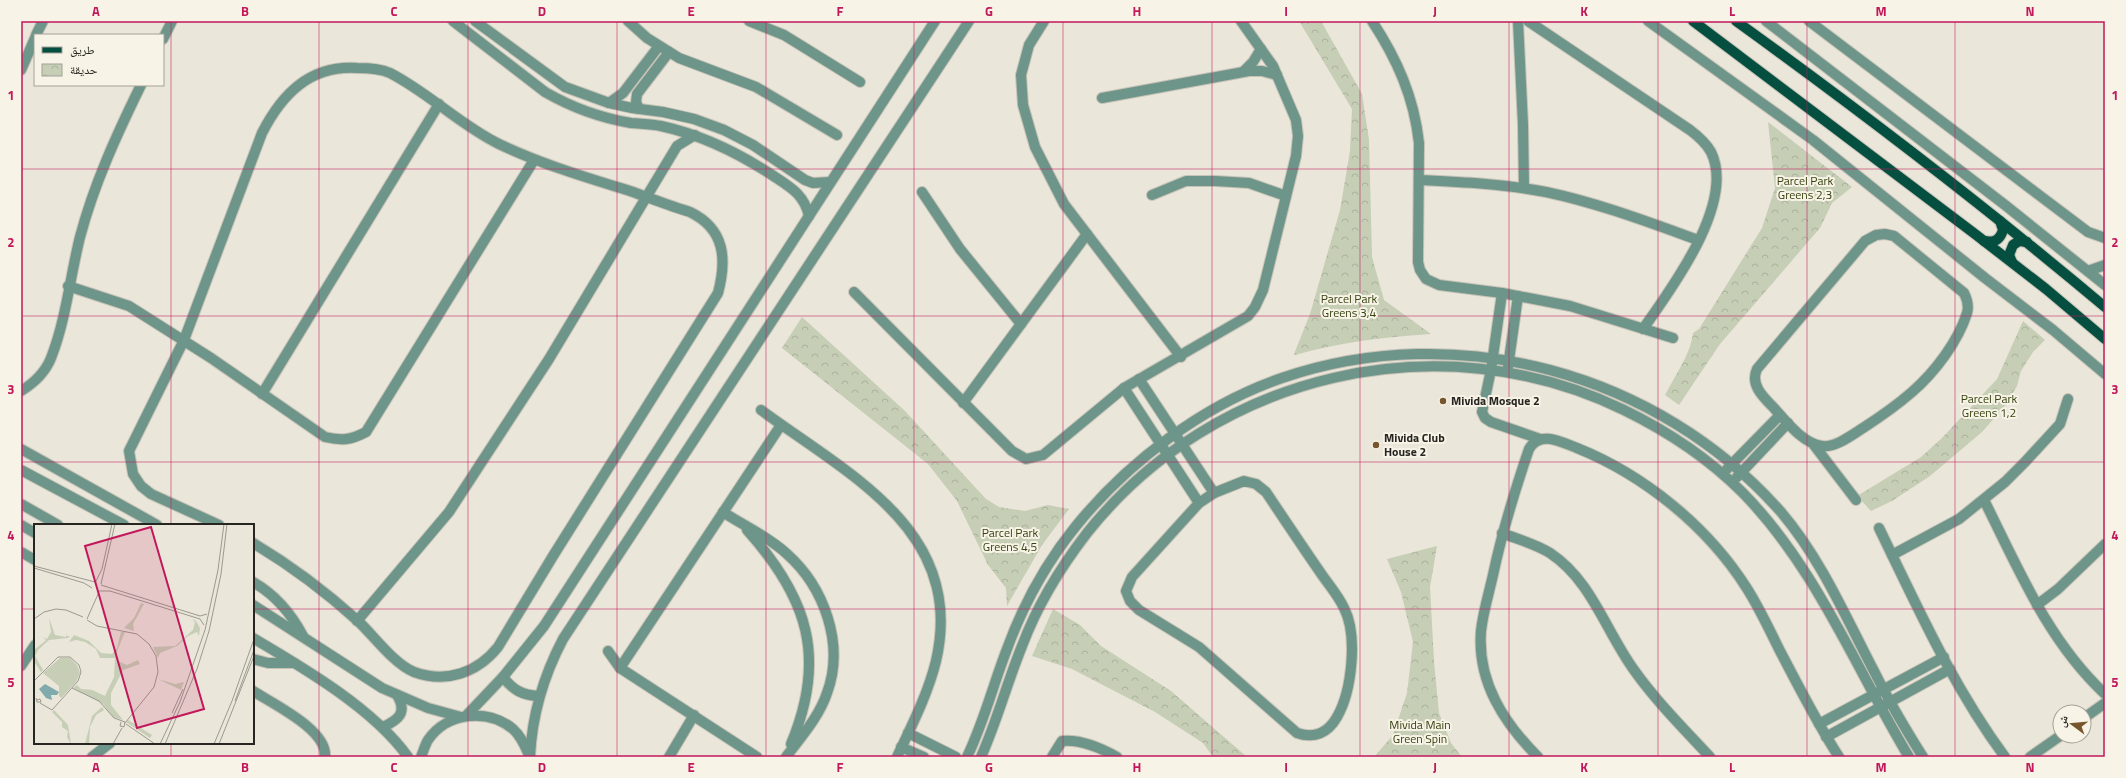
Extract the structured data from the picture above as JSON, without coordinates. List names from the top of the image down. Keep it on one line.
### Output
{"parks":["Parcel Park Greens 2,3","Parcel Park Greens 3,4","Parcel Park Greens 1,2","Parcel Park Greens 4,5","Mivida Main Green Spin"],"places":["Mivida Mosque 2","Mivida Club House 2"],"legend":["طريق","حديقة"],"north":"left","grid":{"columns":["A","B","C","D","E","F","G","H","I","J","K","L","M","N"],"rows":["1","2","3","4","5"]}}
